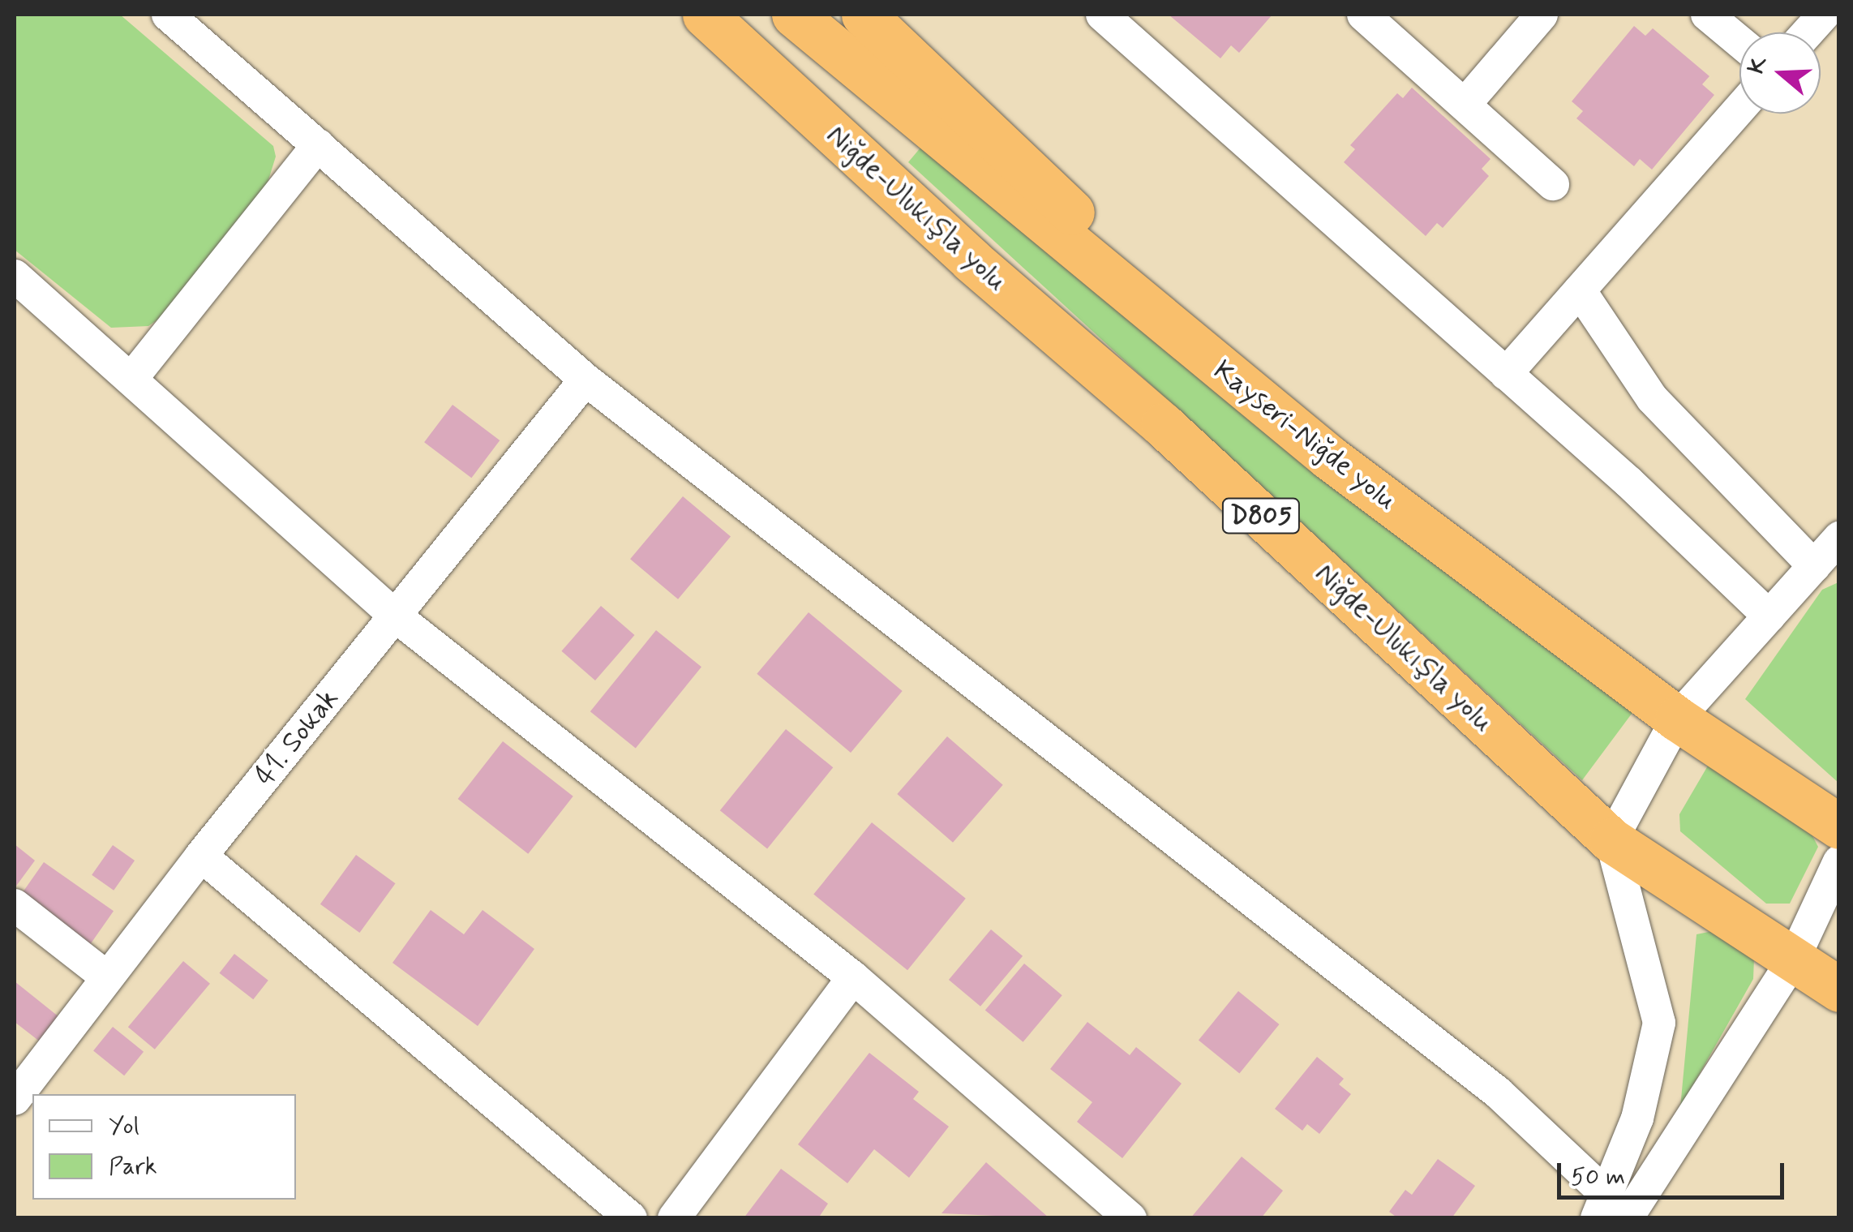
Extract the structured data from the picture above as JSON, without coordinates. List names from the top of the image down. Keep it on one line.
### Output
{"streets":{"highway":["Niğde-Ulukışla yolu","Kayseri-Niğde yolu","D805"],"street":["41. Sokak"]},"legend":["Yol","Park"],"scale_bar":"50 m","north":"left"}
